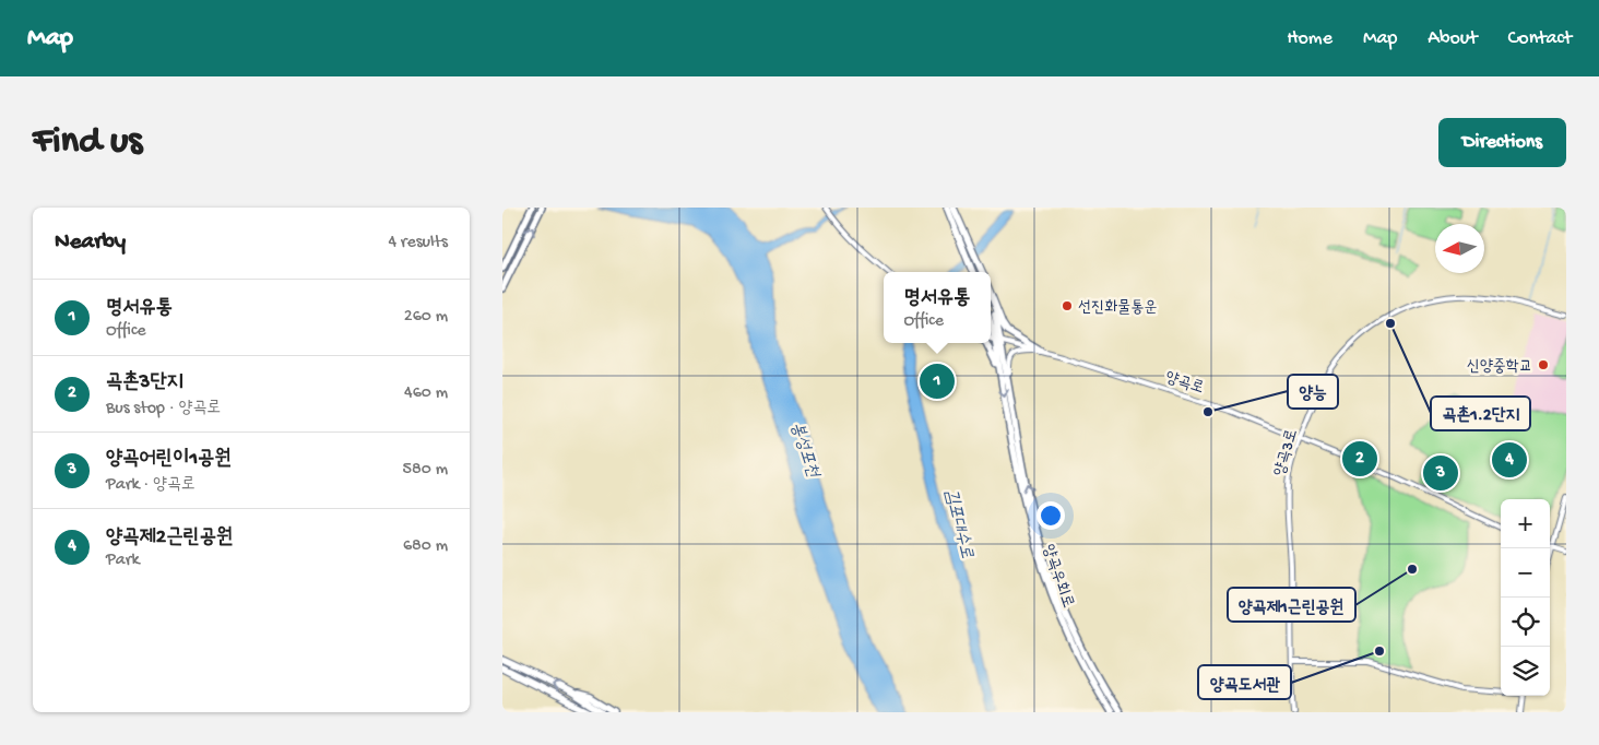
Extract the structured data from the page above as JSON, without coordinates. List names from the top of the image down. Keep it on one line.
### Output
{"streets":{"main road":["양곡우회로"],"street":["양곡로","양곡3로"]},"crossings":[["양곡로","양곡3로"],["양곡로","양곡우회로"]],"water":["봉성포천","김포대수로"],"places":["선진화물통운","곡촌1.2단지","신양중학교","양능","양곡제1근린공원","양곡도서관"],"north":"left","page":{"header":"Map","nav":["Home","Map","About","Contact"],"buttons":"Directions","title":"Find us","heading":["Nearby","4 results"],"popup":["명서유통","Office"],"list":[{"mark":"1","name":"명서유통","note":"Office","value":"260 m"},{"mark":"2","name":"곡촌3단지","note":"Bus stop · 양곡로","value":"460 m"},{"mark":"3","name":"양곡어린이1공원","note":"Park · 양곡로","value":"580 m"},{"mark":"4","name":"양곡제2근린공원","note":"Park","value":"680 m"}],"pins":["1","2","4","3"],"map_buttons":["+","−"]}}
